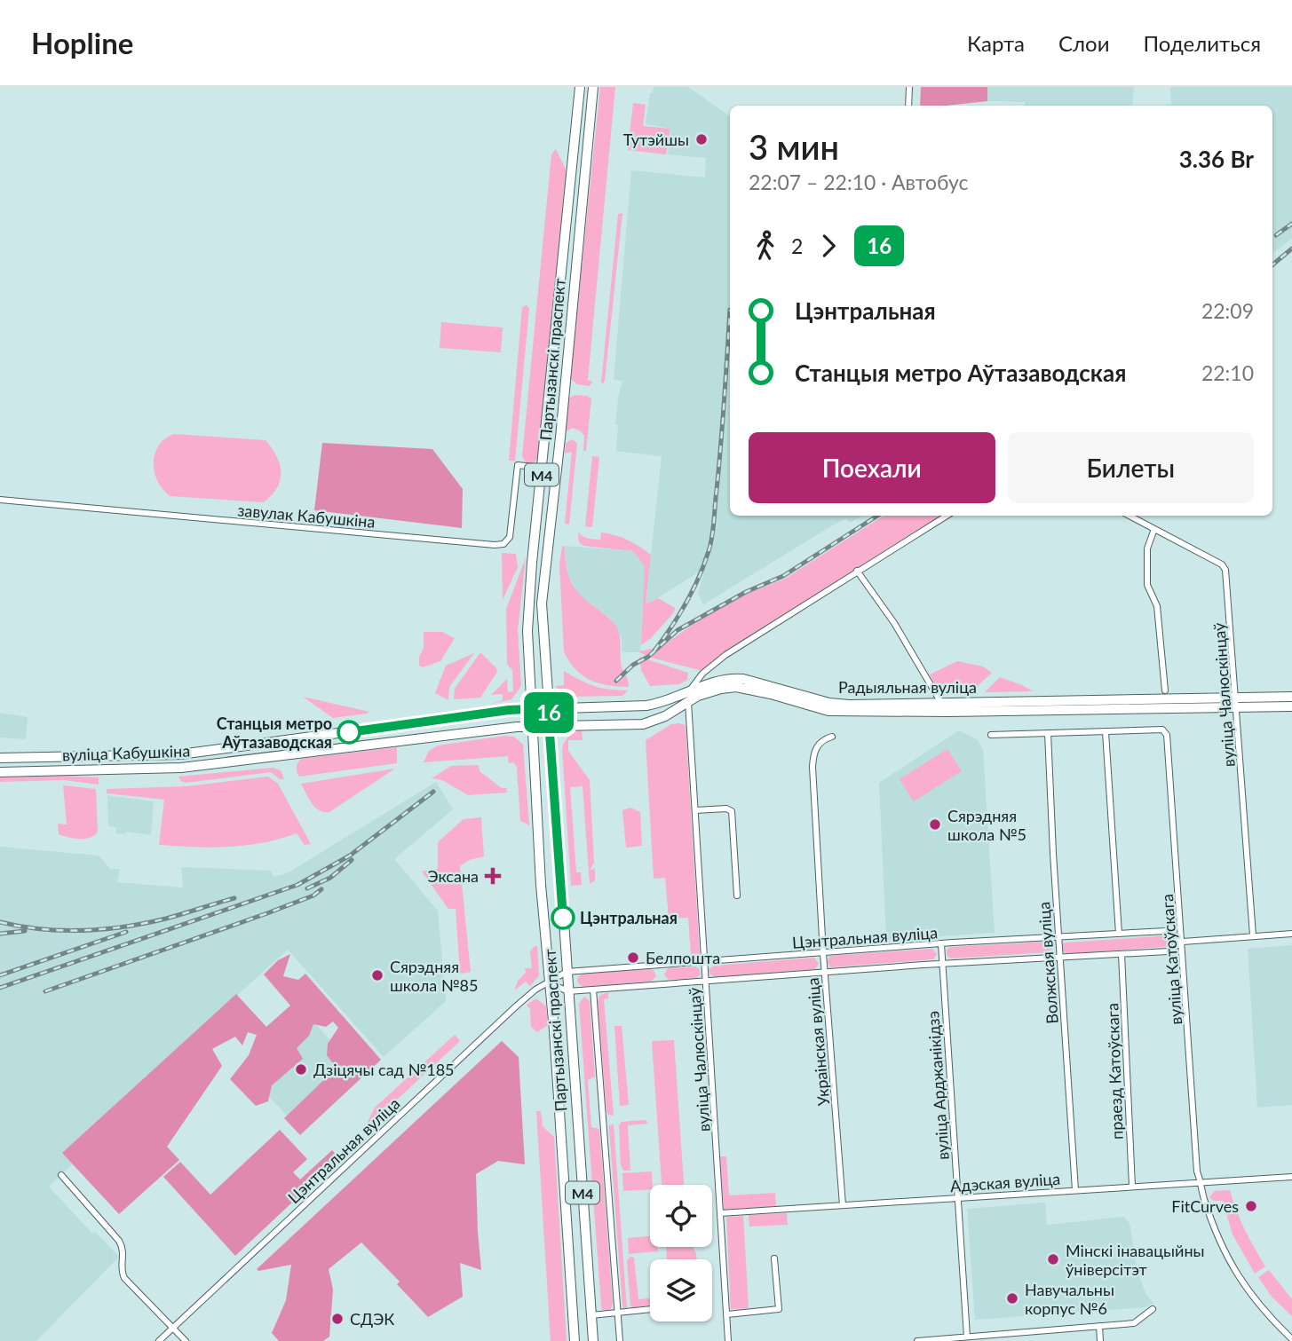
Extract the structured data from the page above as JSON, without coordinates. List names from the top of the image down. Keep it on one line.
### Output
{"streets":{"main road":["Партызанскі праспект","М4","Радыяльная вуліца","вуліца Кабушкіна"],"street":["завулак Кабушкіна","вуліца Чалюскінцаў","Цэнтральная вуліца","вуліца Катоўскага","Волжская вуліца","Украінская вуліца","праезд Катоўскага","вуліца Арджанікідзэ","Адэская вуліца"]},"crossings":[["Партызанскі праспект","завулак Кабушкіна"],["Партызанскі праспект","Радыяльная вуліца"],["Партызанскі праспект","вуліца Кабушкіна"],["Партызанскі праспект","Цэнтральная вуліца"],["Радыяльная вуліца","вуліца Чалюскінцаў"],["Радыяльная вуліца","вуліца Кабушкіна"],["вуліца Чалюскінцаў","Цэнтральная вуліца"],["вуліца Чалюскінцаў","Адэская вуліца"],["Цэнтральная вуліца","вуліца Катоўскага"],["Цэнтральная вуліца","Волжская вуліца"],["Цэнтральная вуліца","Украінская вуліца"],["Цэнтральная вуліца","праезд Катоўскага"],["Цэнтральная вуліца","вуліца Арджанікідзэ"],["вуліца Катоўскага","Адэская вуліца"],["Волжская вуліца","Адэская вуліца"],["Украінская вуліца","Адэская вуліца"],["праезд Катоўскага","Адэская вуліца"],["вуліца Арджанікідзэ","Адэская вуліца"]],"places":{"other":["Тутэйшы","Станцыя метро Аўтазаводская","Сярэдняя школа №5","Цэнтральная","Белпошта","Сярэдняя школа №85","Дзіцячы сад №185","FitCurves","Мінскі інавацыйны ўніверсітэт","Навучальны корпус №6","СДЭК"],"health":["Эксана"]},"lines":["bus line 16"],"page":{"header":"Hopline","nav":["Карта","Слои","Поделиться"],"on_map":"16","heading":["3 мин","22:07 – 22:10 · Автобус","3.36 Br"],"legs":["2","16"],"list":[{"name":"Цэнтральная","value":"22:09"},{"name":"Станцыя метро Аўтазаводская","value":"22:10"}],"buttons":["Поехали","Билеты"]}}
